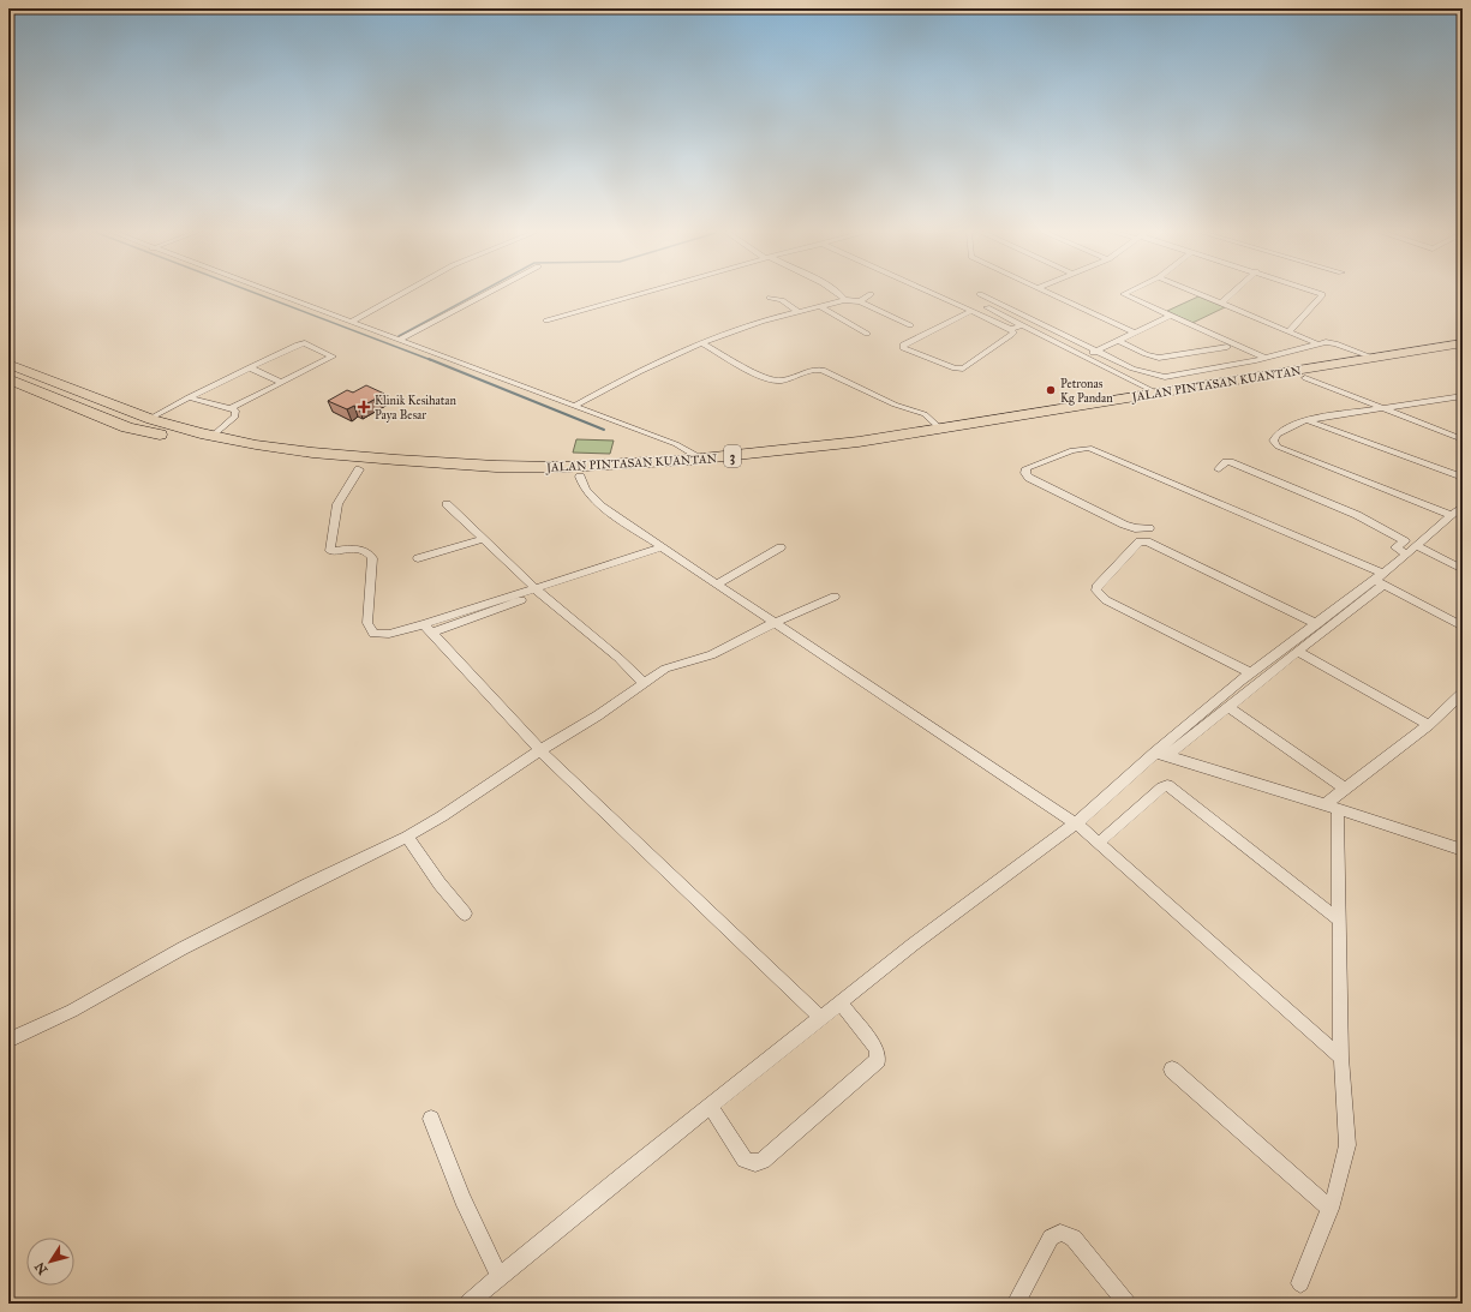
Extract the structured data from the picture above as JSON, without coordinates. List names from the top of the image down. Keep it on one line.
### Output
{"streets":{"highway":["JALAN PINTASAN KUANTAN","3"]},"places":{"other":["Petronas Kg Pandan"],"health":["Klinik Kesihatan Paya Besar"]},"north":"bottom left"}
